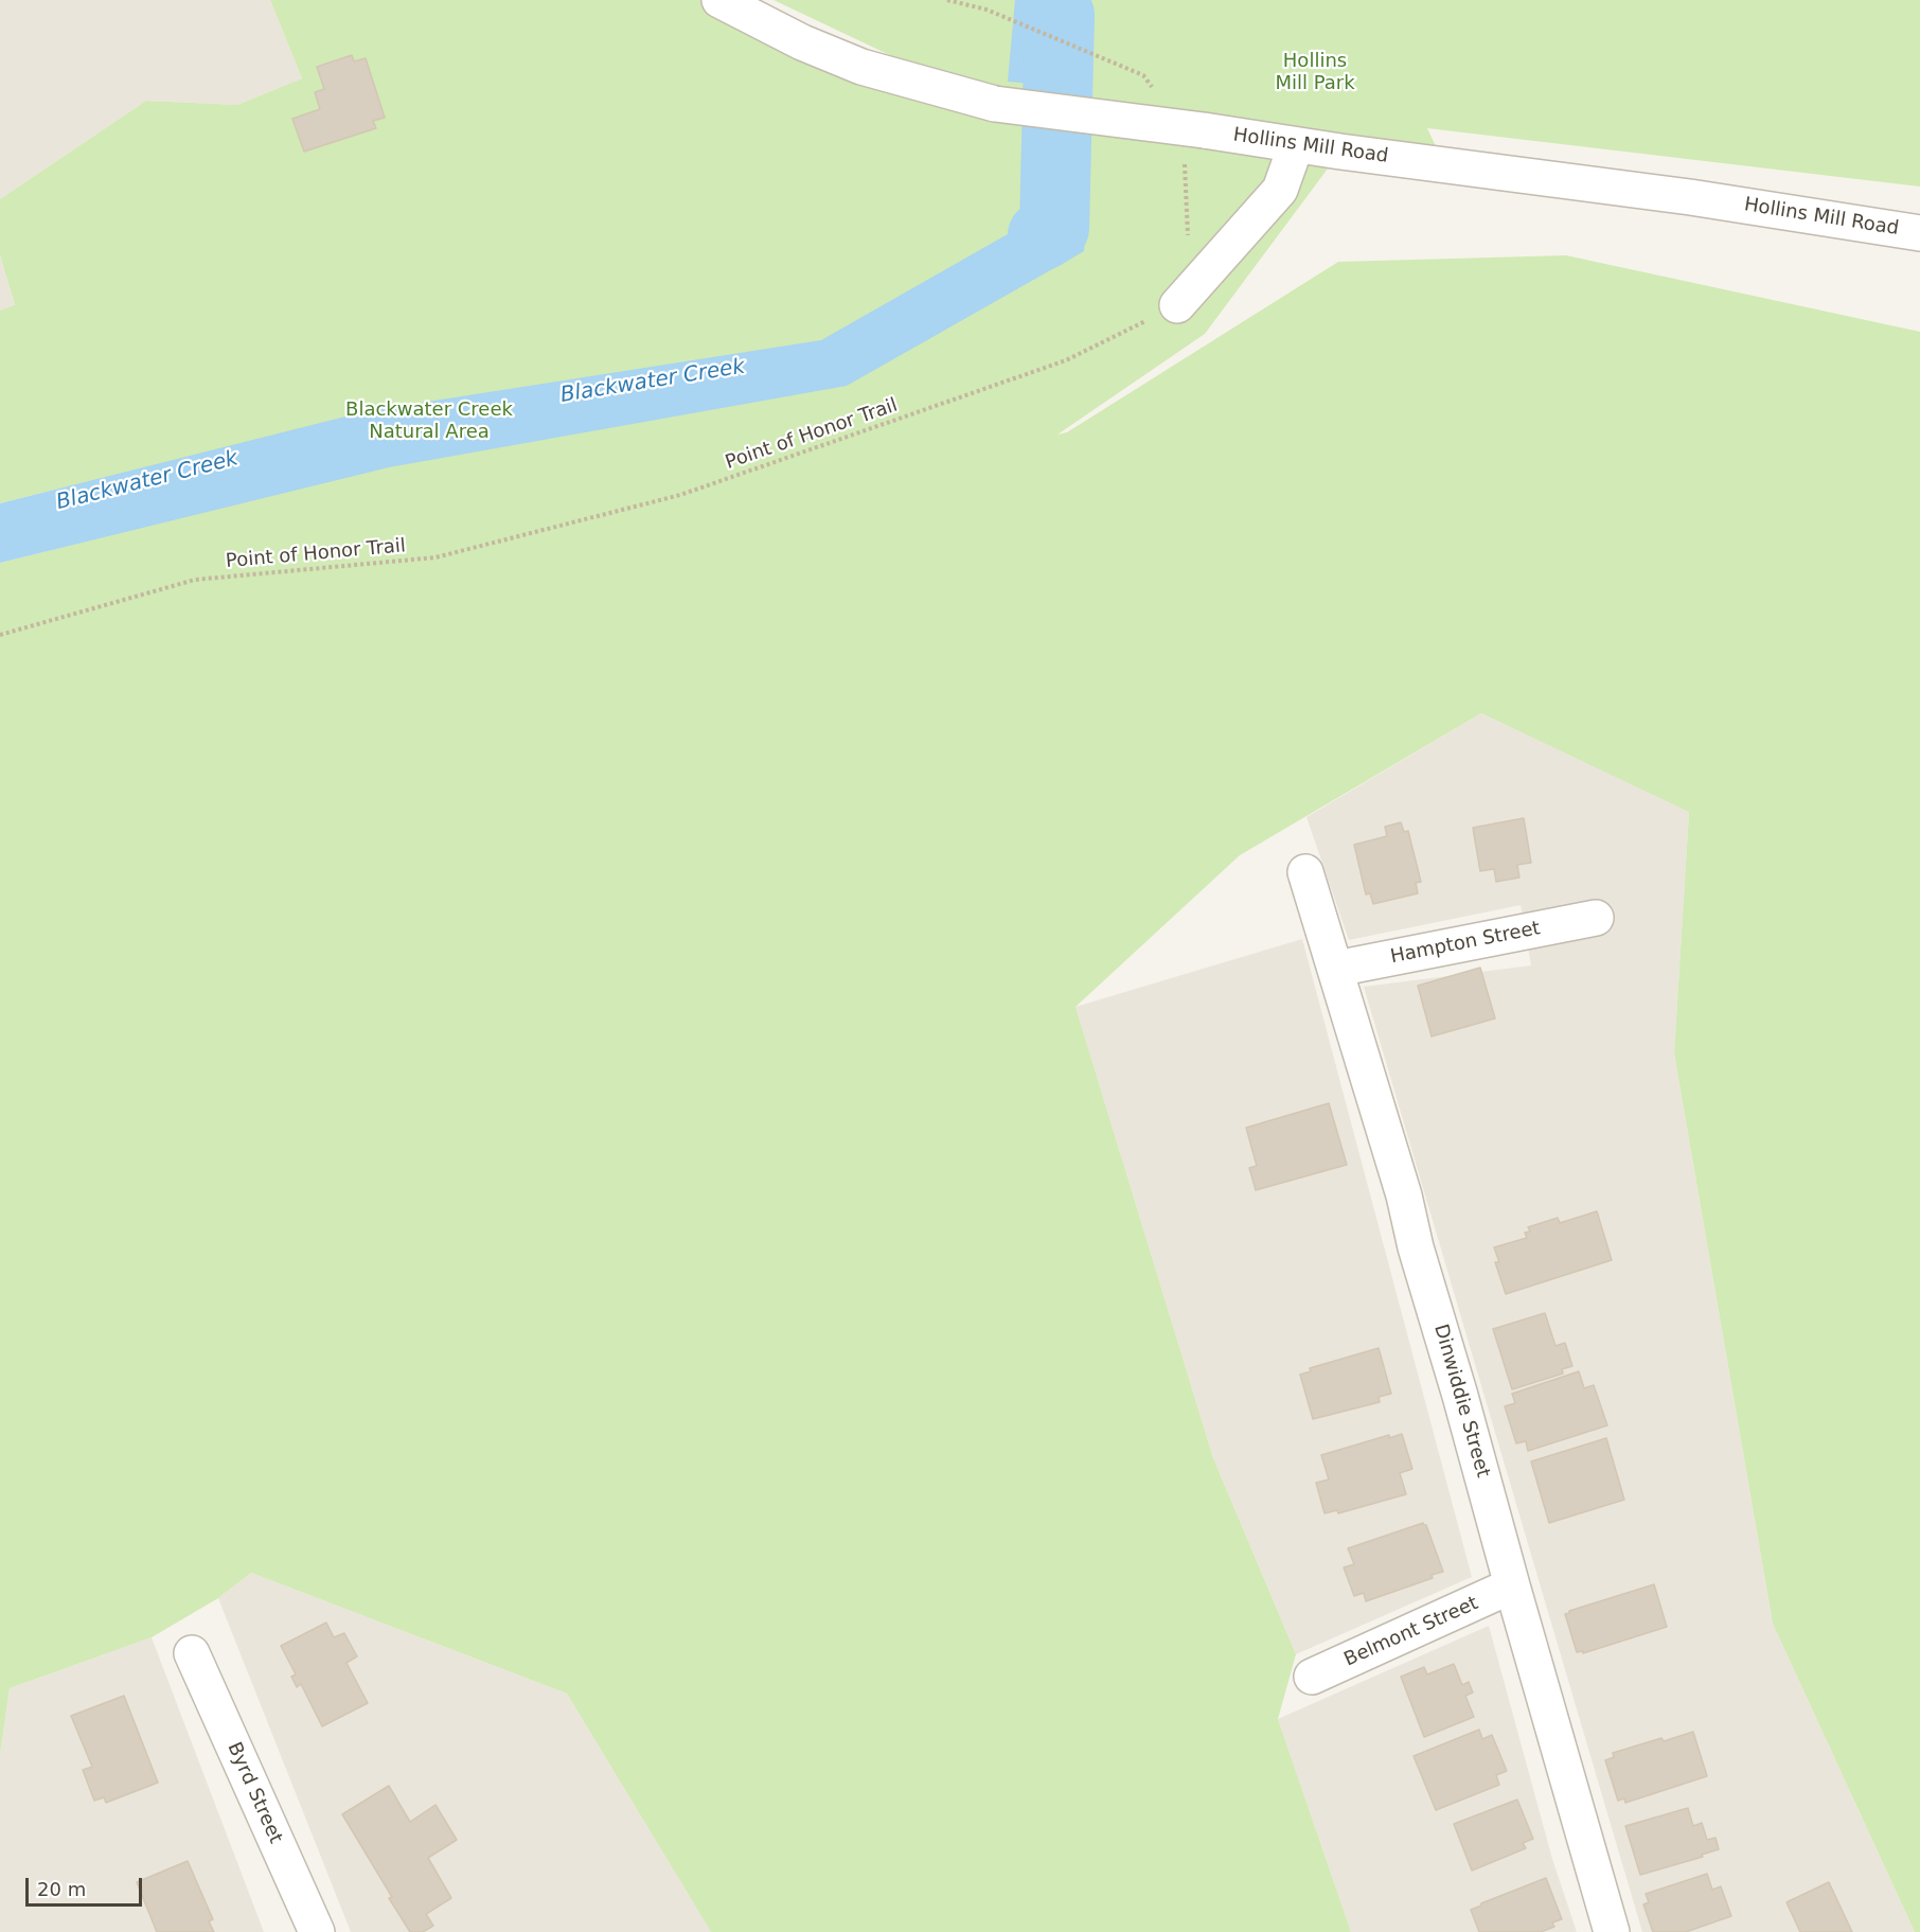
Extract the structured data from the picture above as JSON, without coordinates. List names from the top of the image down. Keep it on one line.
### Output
{"streets":{"street":["Hollins Mill Road","Hampton Street","Dinwiddie Street","Belmont Street","Byrd Street"],"path":["Point of Honor Trail"]},"crossings":[["Hampton Street","Dinwiddie Street"],["Dinwiddie Street","Belmont Street"]],"water":["Blackwater Creek"],"parks":["Hollins Mill Park","Blackwater Creek Natural Area"],"scale_bar":"20 m"}
